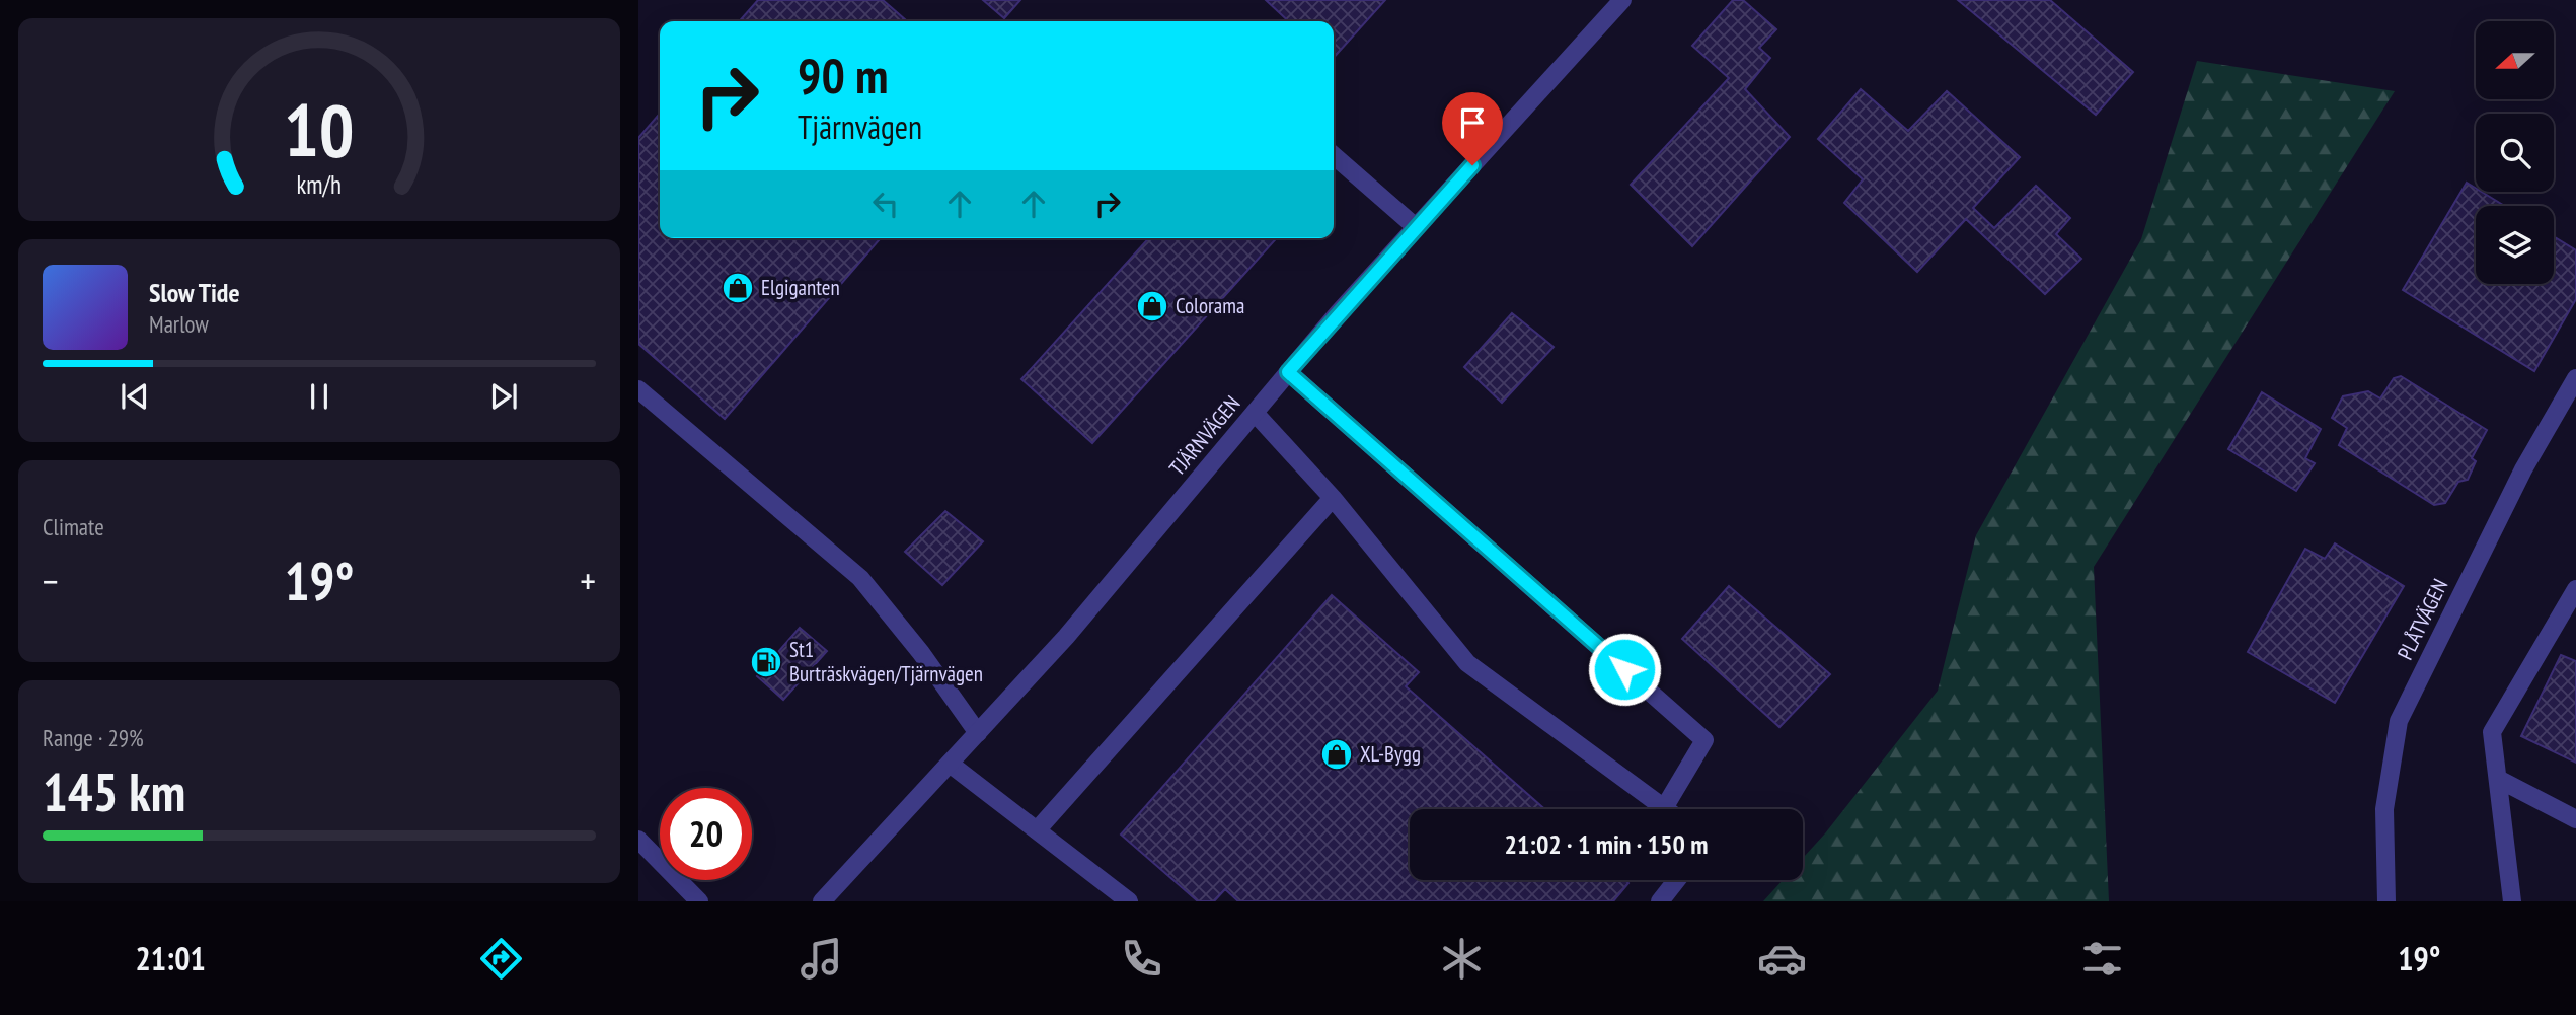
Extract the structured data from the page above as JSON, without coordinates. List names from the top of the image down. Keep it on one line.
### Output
{"streets":{"street":["TJÄRNVÄGEN","PLÅTVÄGEN"]},"places":{"shop":["Elgiganten","Colorama","XL-Bygg"],"fuel station":["St1 Burträskvägen/Tjärnvägen"]},"north":"left","page":{"turn":["90 m","Tjärnvägen"],"song":["Slow Tide","Marlow"],"tile":["Climate",["Range · 29%","145 km"]],"heat":["−","19°","+"],"limit":"20","trip":"21:02 · 1 min · 150 m","tabs":["21:01","19°"],"gauge":["10","km/h"]}}
